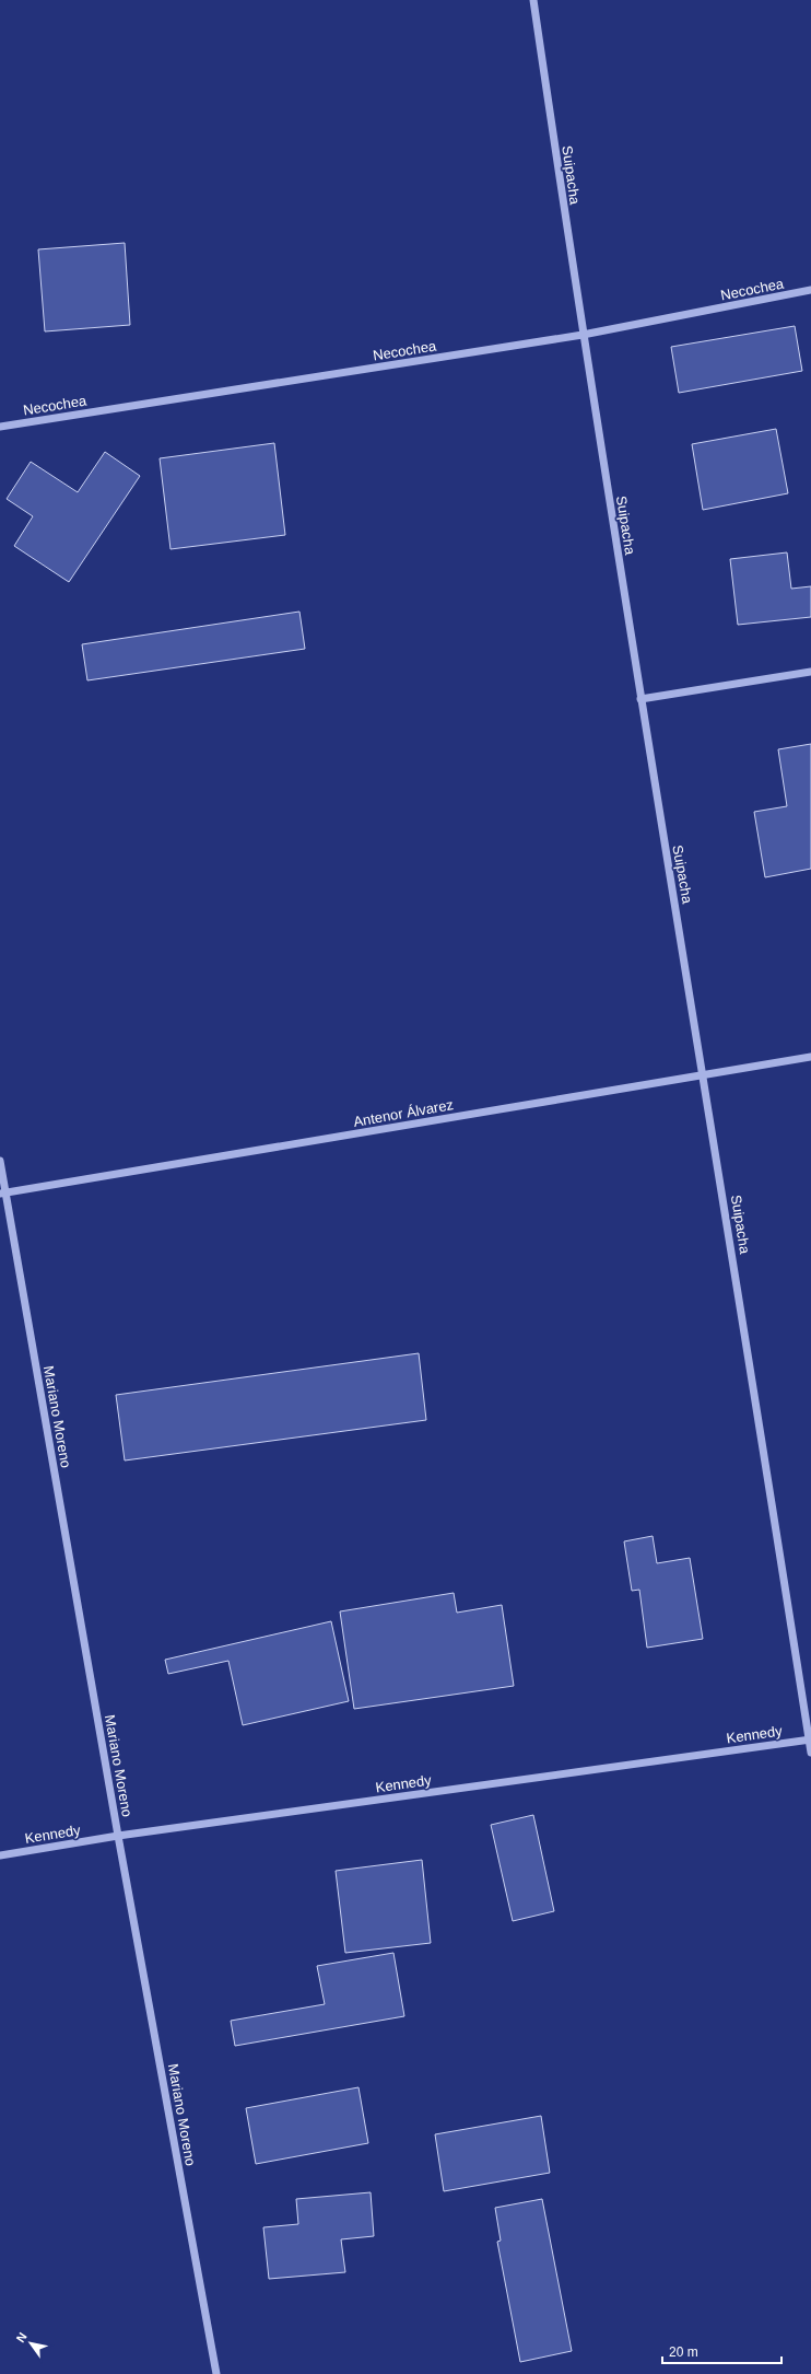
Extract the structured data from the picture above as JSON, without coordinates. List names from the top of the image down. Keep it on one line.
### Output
{"streets":{"street":["Suipacha","Necochea","Antenor Álvarez","Mariano Moreno","Kennedy"]},"crossings":[["Suipacha","Necochea"],["Suipacha","Antenor Álvarez"],["Suipacha","Kennedy"],["Antenor Álvarez","Mariano Moreno"],["Mariano Moreno","Kennedy"]],"scale_bar":"20 m","north":"top left"}
